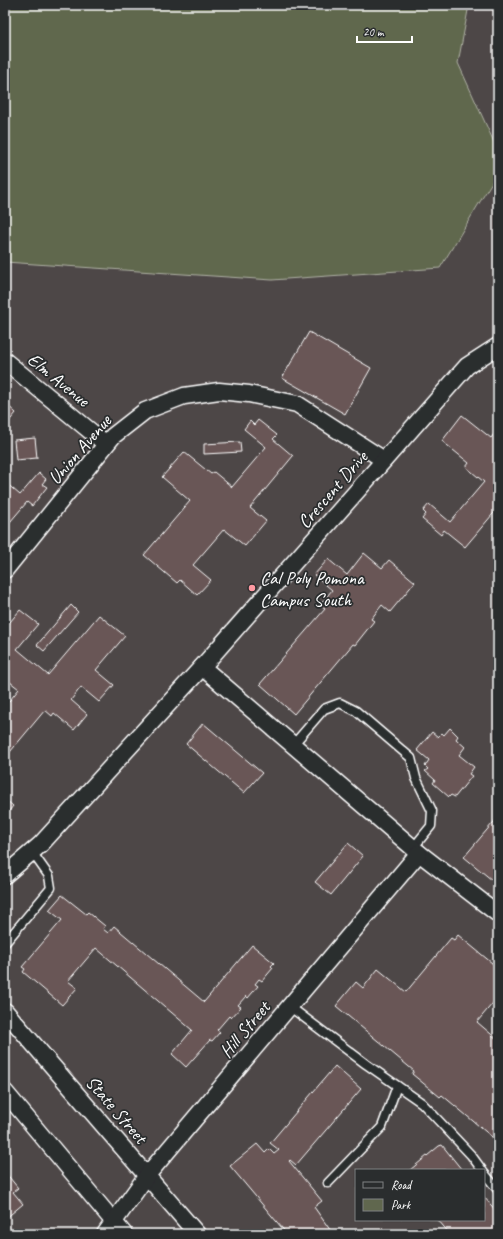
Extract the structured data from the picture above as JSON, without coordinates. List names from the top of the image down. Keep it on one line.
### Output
{"streets":{"street":["Elm Avenue","Union Avenue","Crescent Drive","Hill Street","State Street"]},"crossings":[["Elm Avenue","Union Avenue"],["Union Avenue","Crescent Drive"],["Hill Street","State Street"]],"places":["Cal Poly Pomona Campus South"],"legend":["Road","Park"],"scale_bar":"20 m"}
